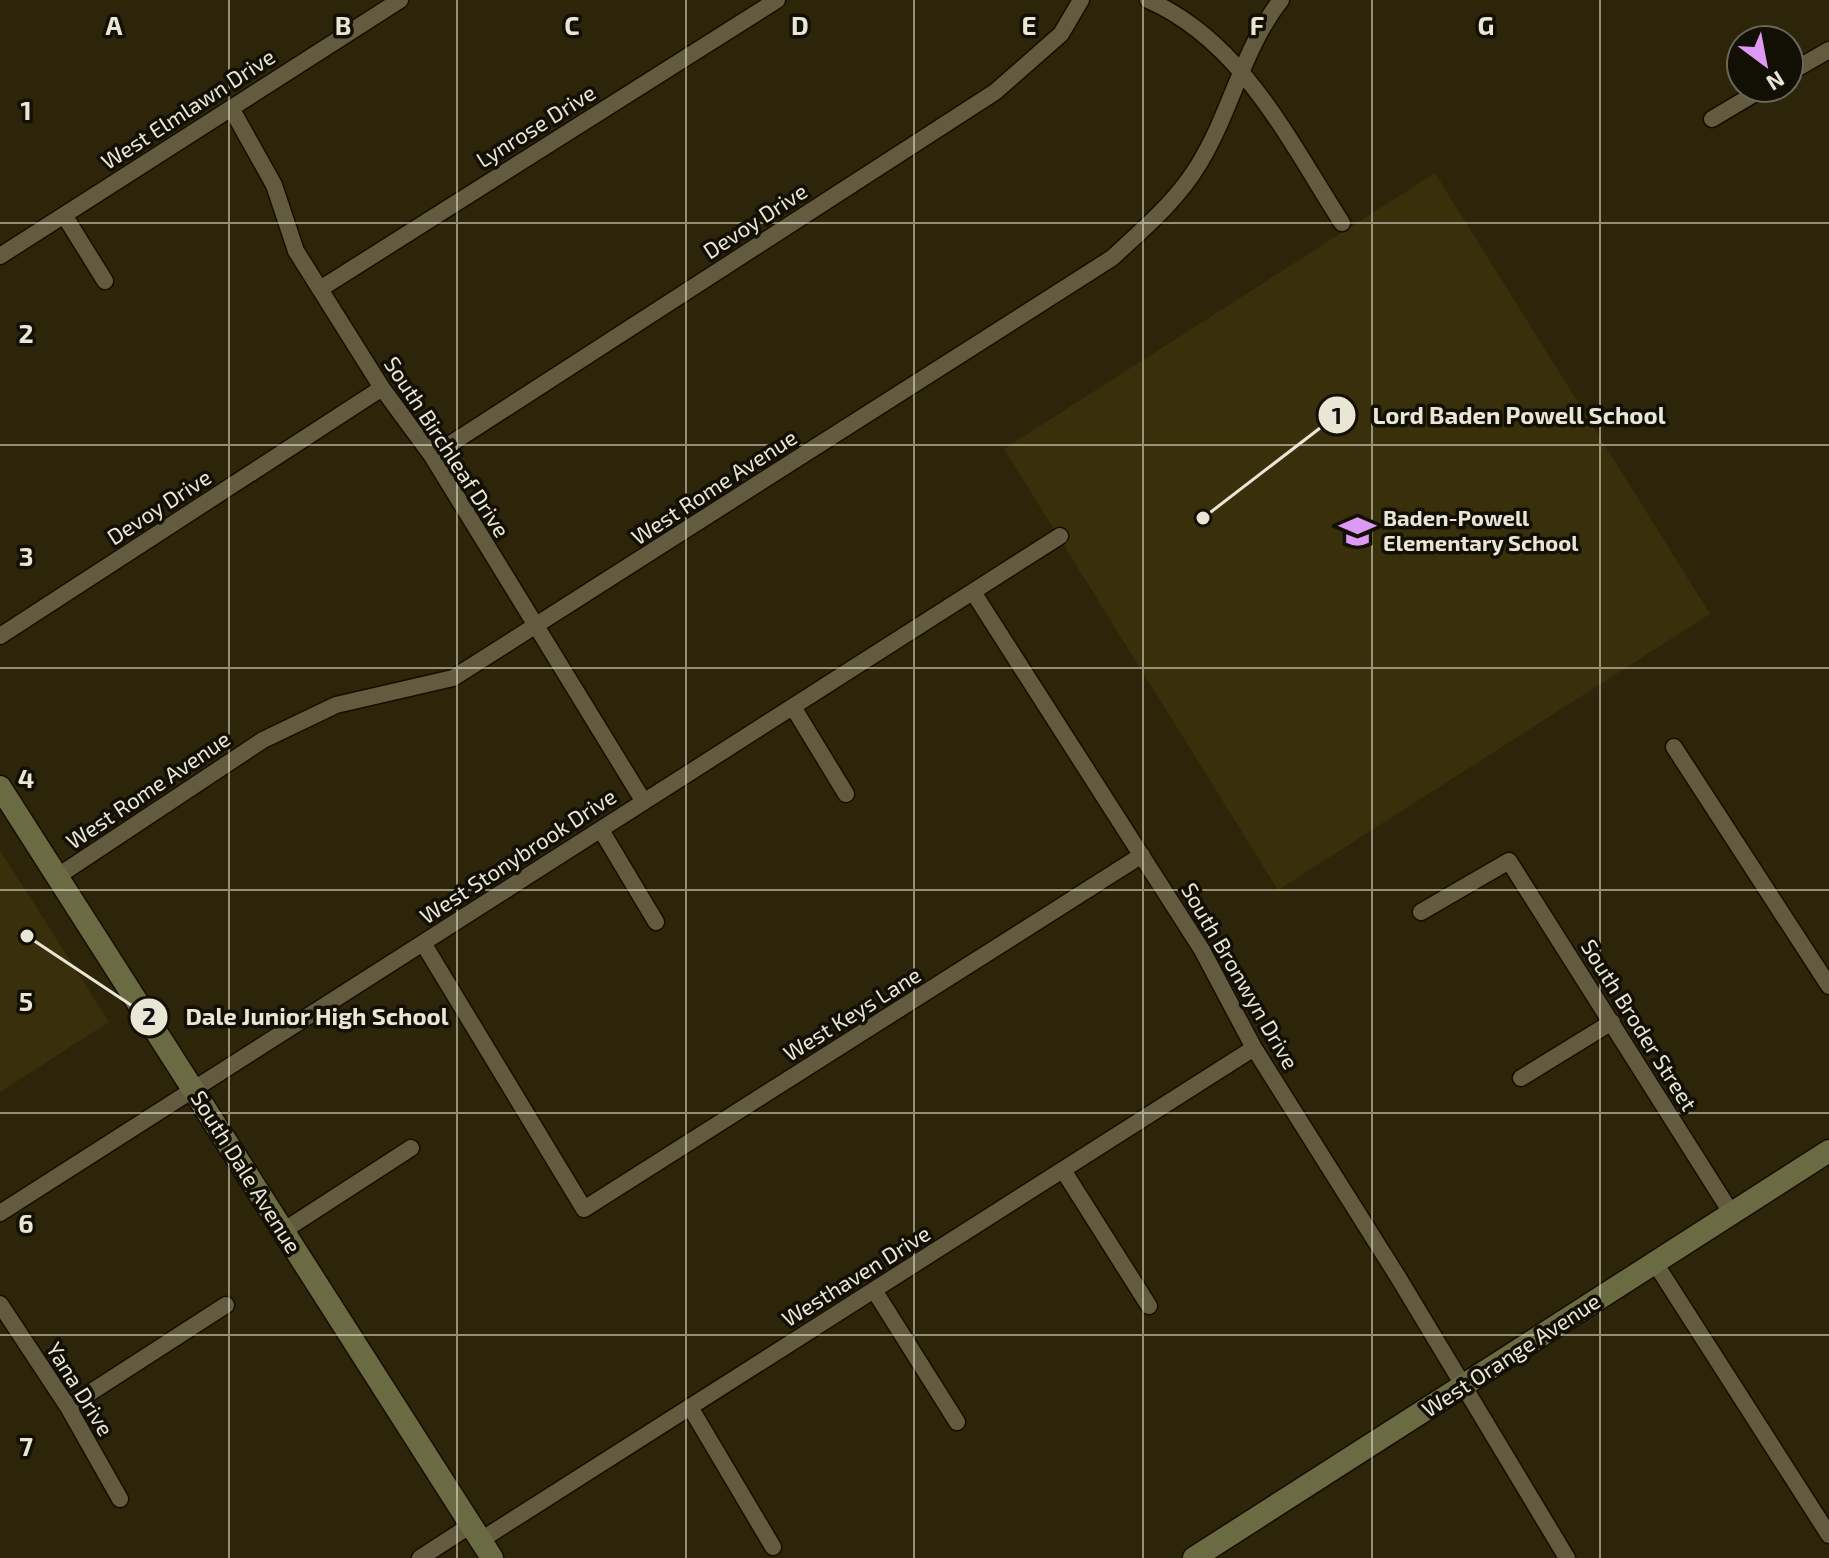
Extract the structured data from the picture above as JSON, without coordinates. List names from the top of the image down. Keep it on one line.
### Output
{"streets":{"street":["West Elmlawn Drive","Lynrose Drive","Devoy Drive","South Birchleaf Drive","West Rome Avenue","West Stonybrook Drive","South Bronwyn Drive","West Keys Lane","South Broder Street","South Dale Avenue","Westhaven Drive","West Orange Avenue","Yana Drive"]},"crossings":[["West Elmlawn Drive","South Birchleaf Drive"],["Lynrose Drive","South Birchleaf Drive"],["Devoy Drive","South Birchleaf Drive"],["South Birchleaf Drive","West Rome Avenue"],["South Birchleaf Drive","West Stonybrook Drive"],["West Rome Avenue","South Dale Avenue"],["West Stonybrook Drive","South Bronwyn Drive"],["West Stonybrook Drive","West Keys Lane"],["West Stonybrook Drive","South Dale Avenue"],["South Bronwyn Drive","West Keys Lane"],["South Bronwyn Drive","Westhaven Drive"],["South Bronwyn Drive","West Orange Avenue"],["South Broder Street","West Orange Avenue"],["South Dale Avenue","Westhaven Drive"]],"places":{"other":["Lord Baden Powell School","Dale Junior High School"],"school or university":["Baden-Powell Elementary School"]},"north":"bottom right","grid":{"columns":["A","B","C","D","E","F","G"],"rows":["1","2","3","4","5","6","7"]}}
